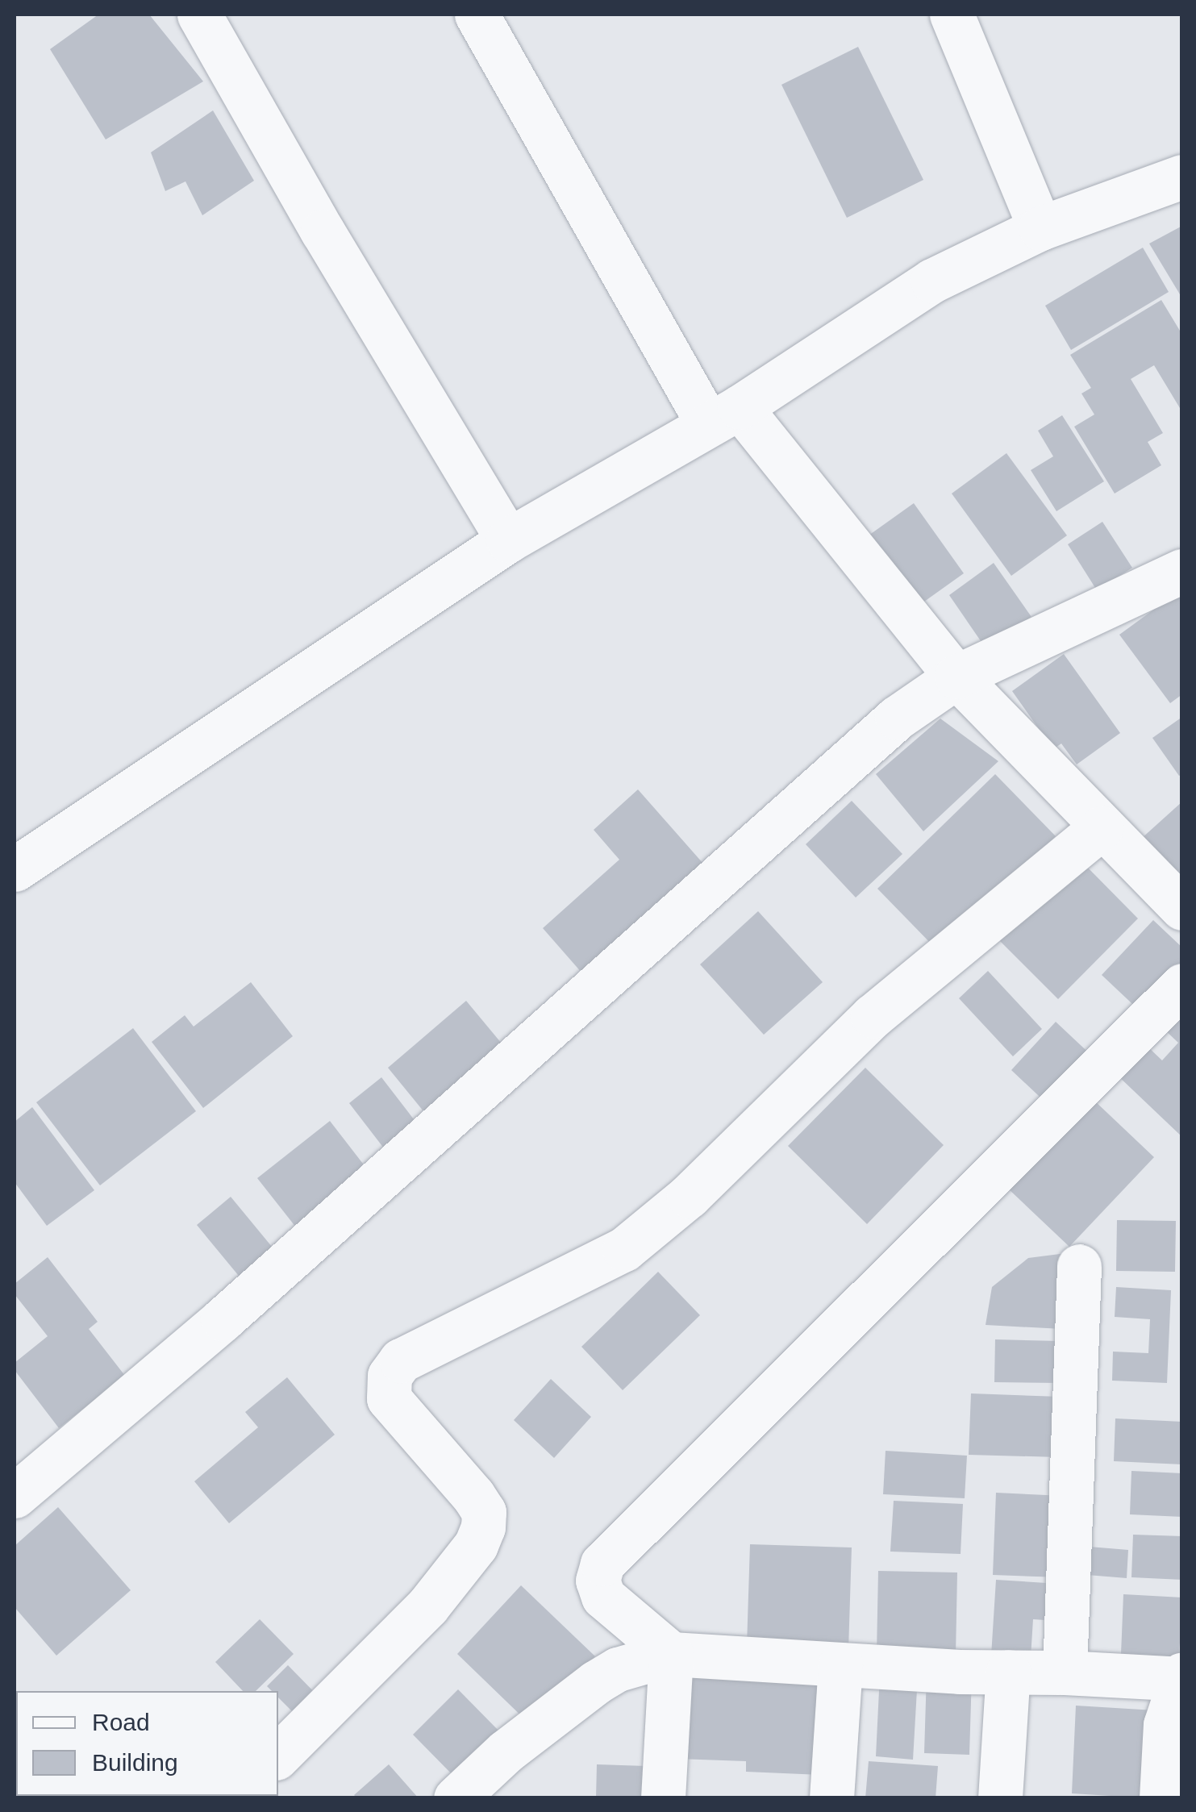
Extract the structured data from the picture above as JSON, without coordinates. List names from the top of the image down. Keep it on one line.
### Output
{"legend":["Road","Building"]}
